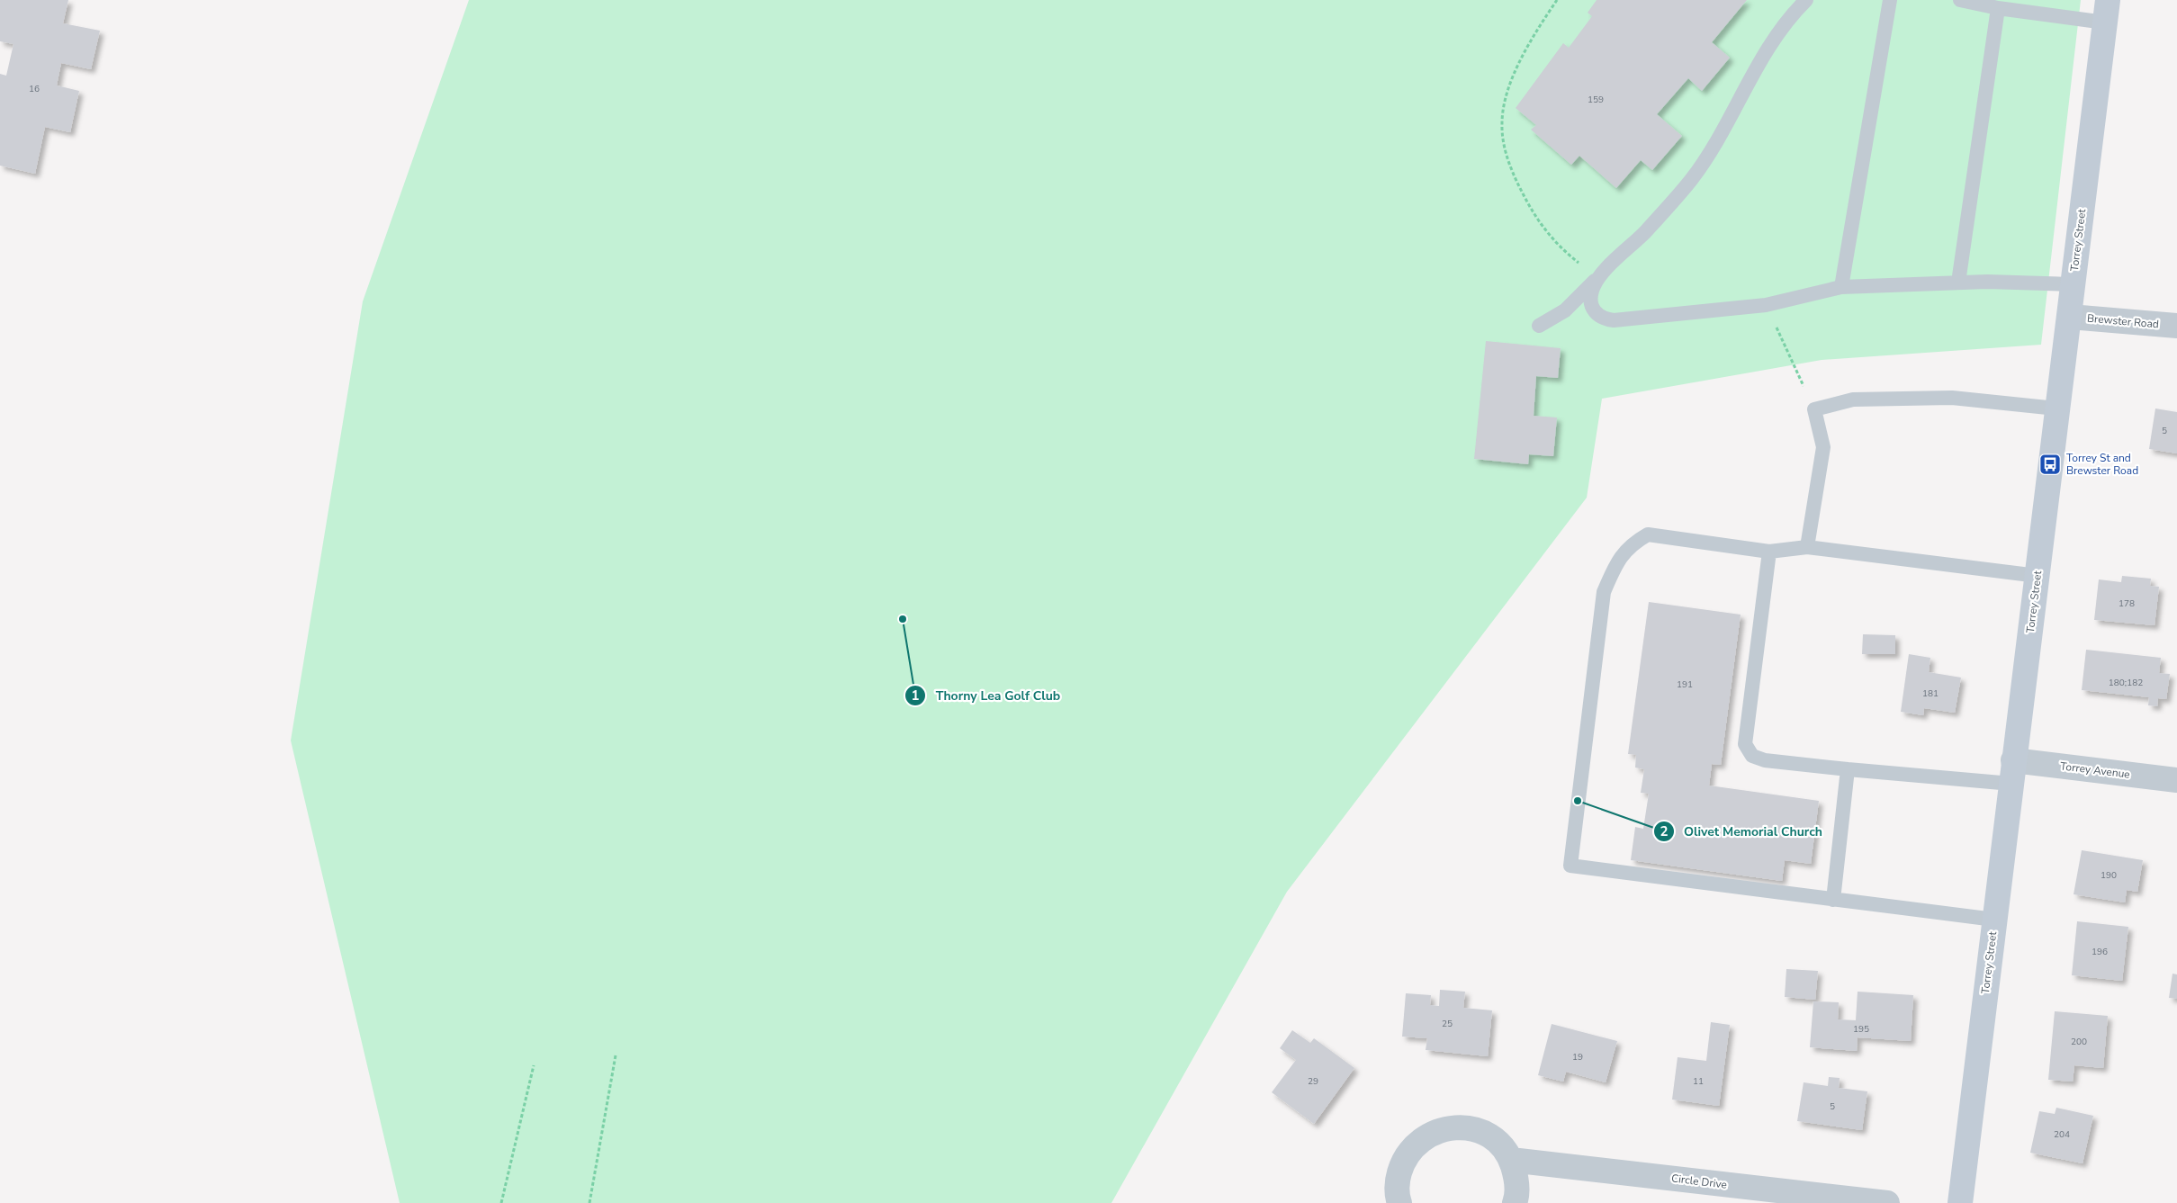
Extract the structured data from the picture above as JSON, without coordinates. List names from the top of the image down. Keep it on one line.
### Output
{"streets":{"main road":["Torrey Street"],"street":["Brewster Road","Torrey Avenue","Circle Drive"]},"crossings":[["Torrey Street","Brewster Road"],["Torrey Street","Torrey Avenue"]],"places":{"bus stop":["Torrey St and Brewster Road"],"other":["Thorny Lea Golf Club","Olivet Memorial Church"]},"house_numbers":["16","159","5","178","180;182","191","181","190","196","25","195","200","19","29","11","5","204"]}
